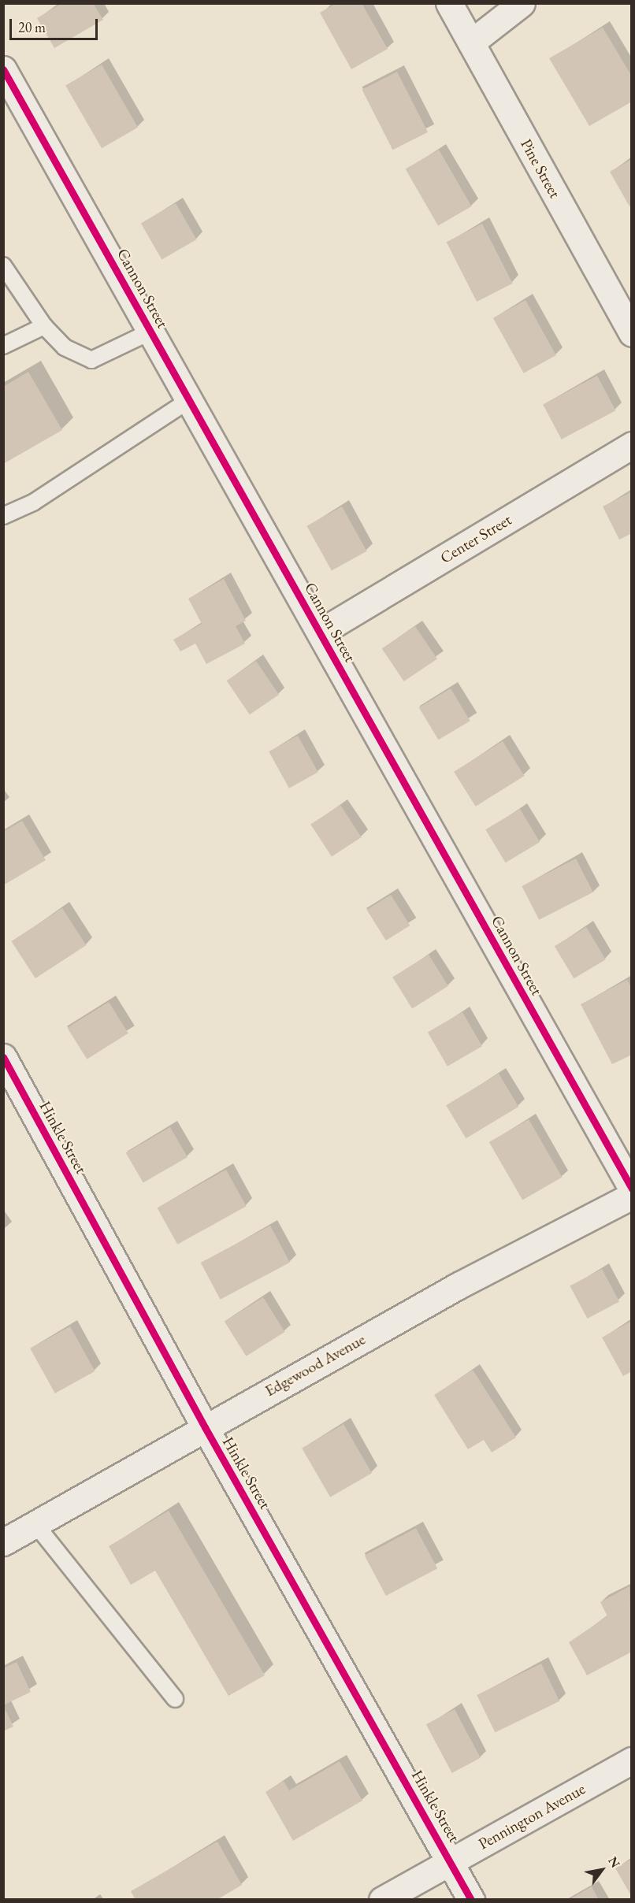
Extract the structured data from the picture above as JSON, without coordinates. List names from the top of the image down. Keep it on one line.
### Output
{"streets":{"street":["Pine Street","Cannon Street","Center Street","Hinkle Street","Edgewood Avenue","Pennington Avenue"]},"crossings":[["Cannon Street","Center Street"],["Hinkle Street","Edgewood Avenue"],["Hinkle Street","Pennington Avenue"]],"scale_bar":"20 m","north":"top right"}
